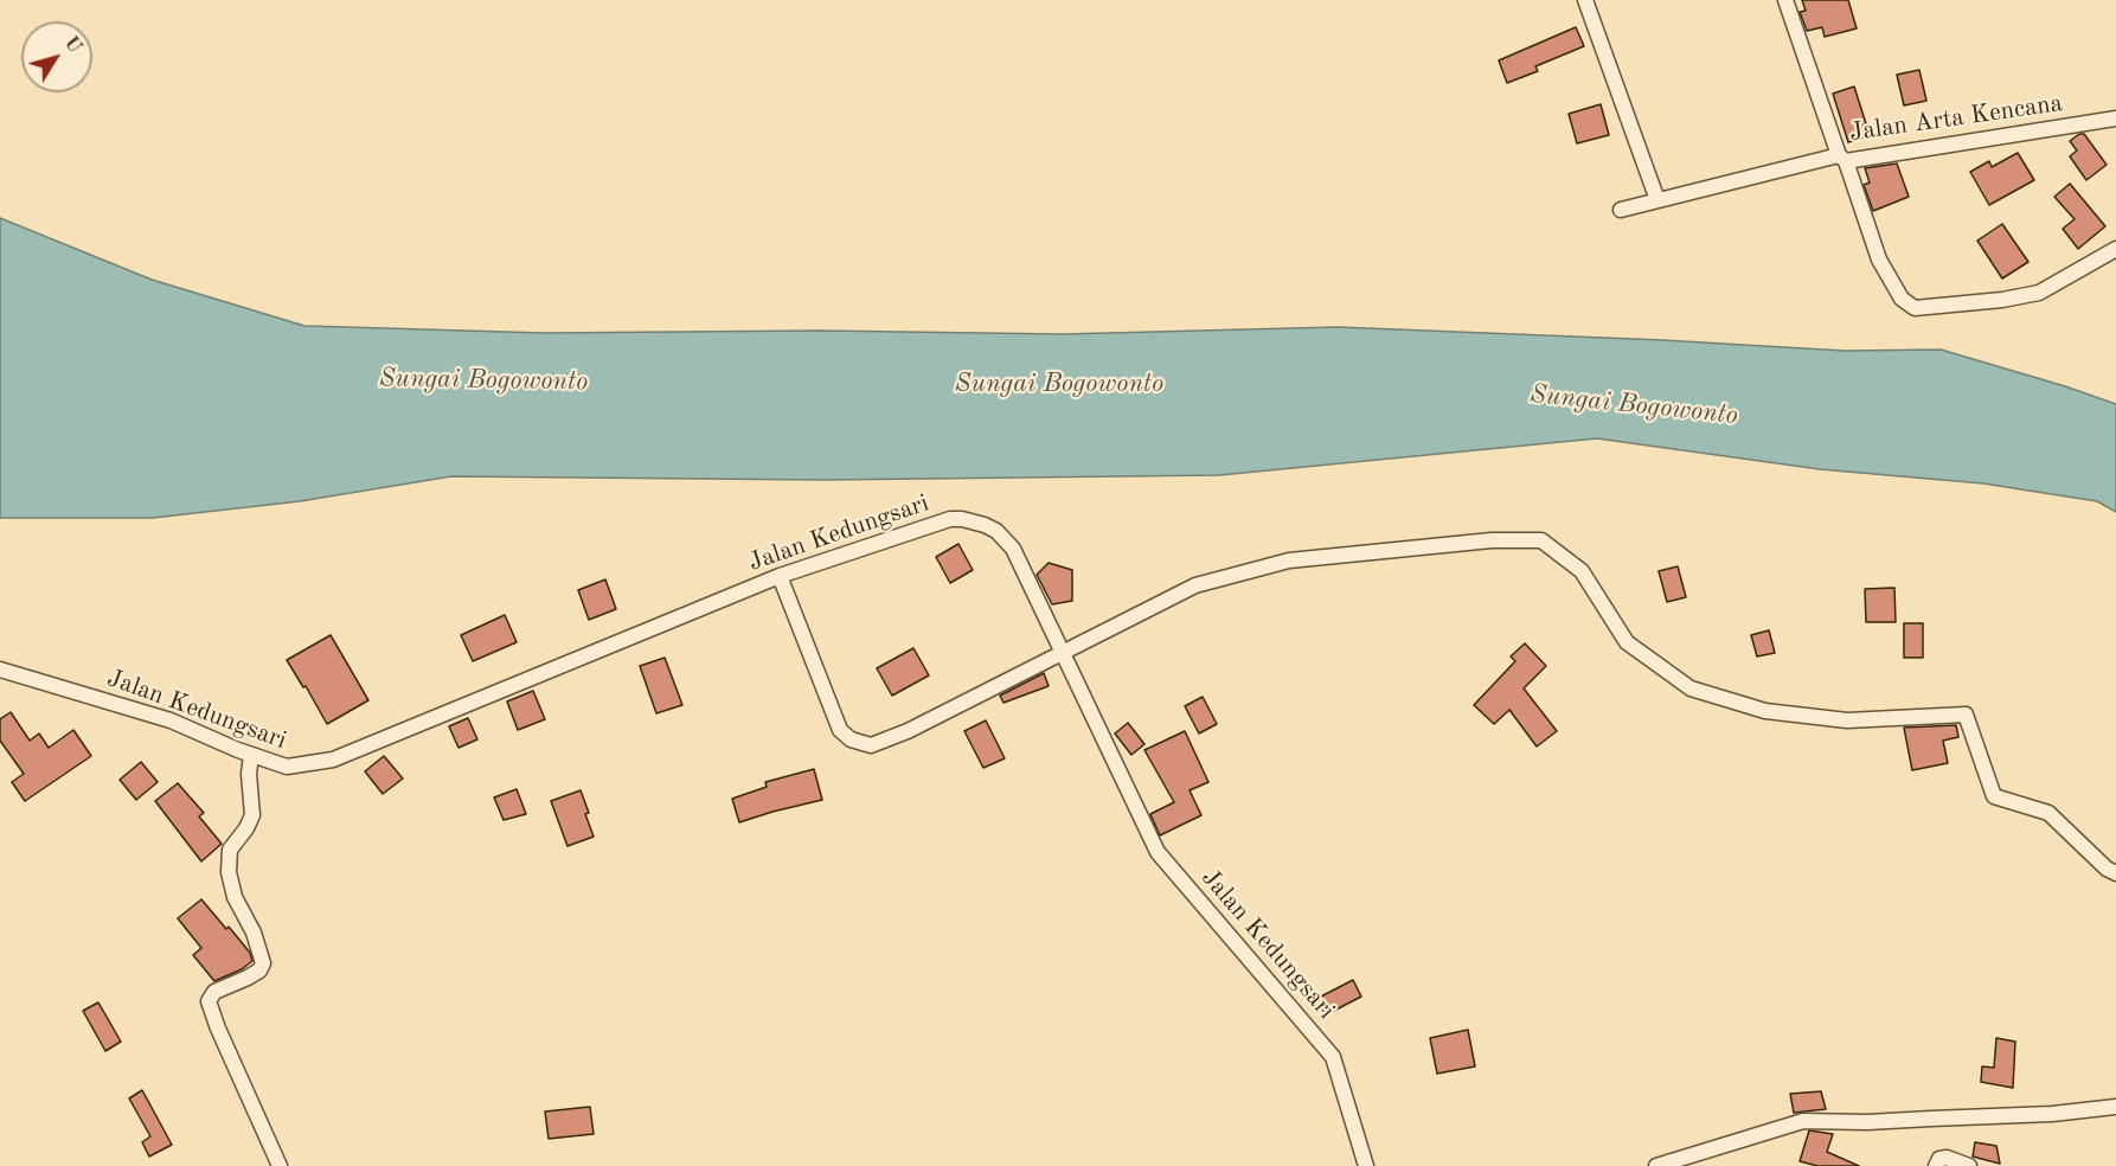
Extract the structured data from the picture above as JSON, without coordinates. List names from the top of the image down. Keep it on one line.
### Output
{"streets":{"street":["Jalan Arta Kencana","Jalan Kedungsari"]},"water":["Sungai Bogowonto"],"north":"top right"}
